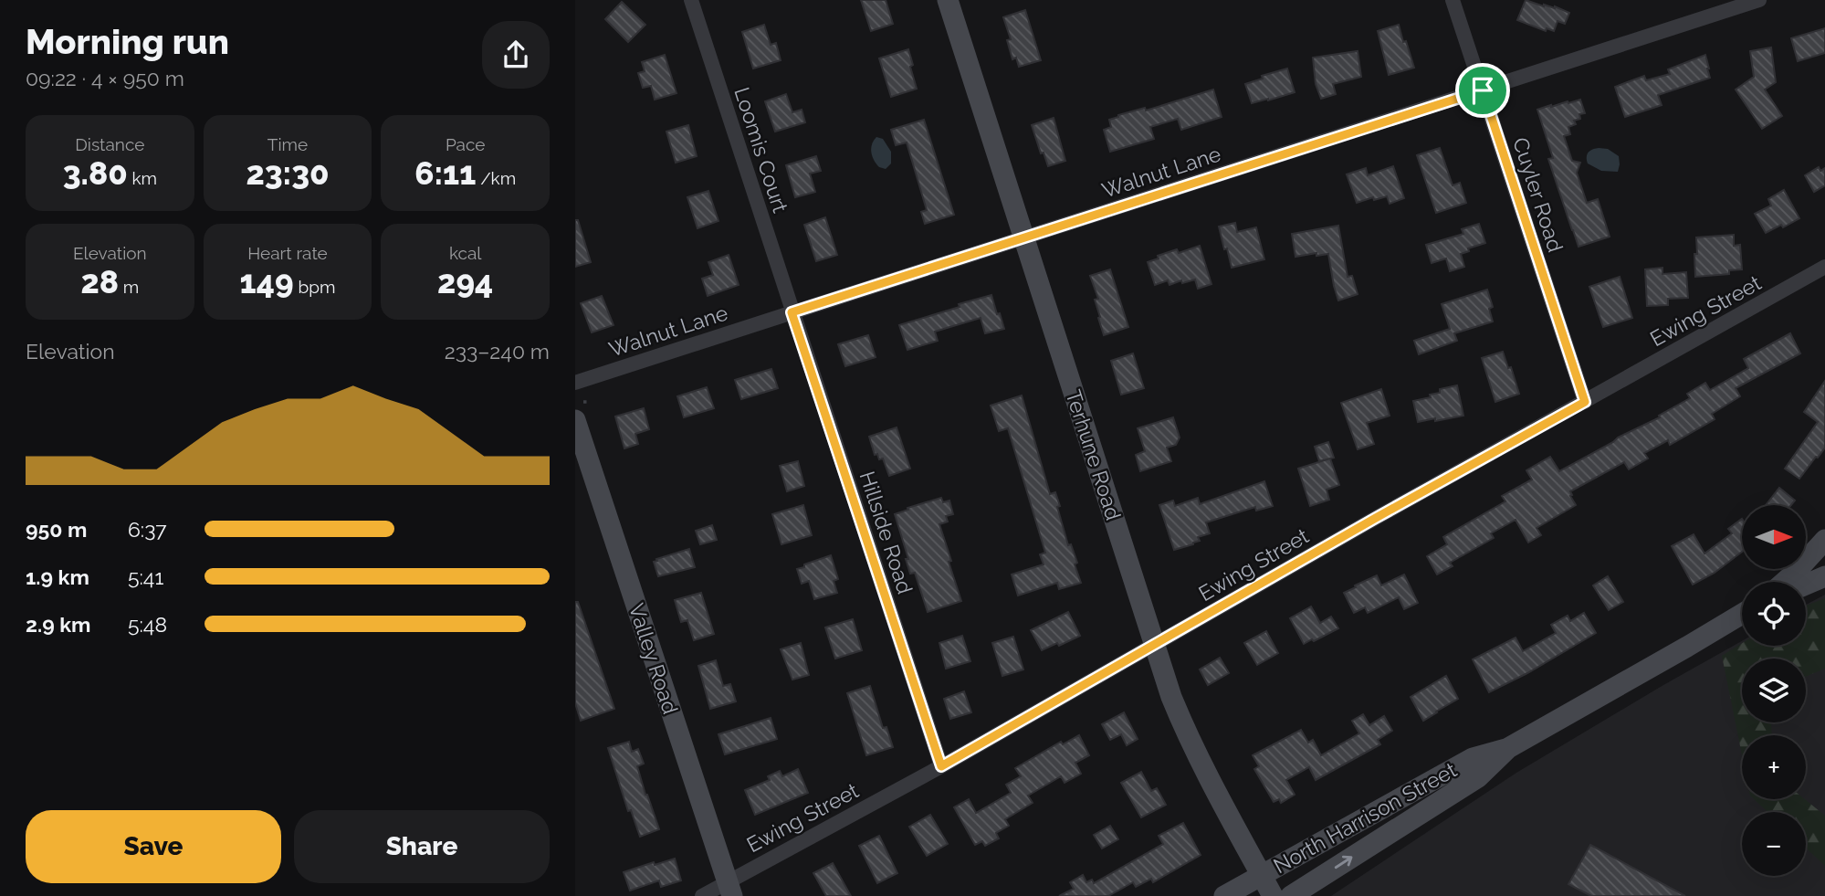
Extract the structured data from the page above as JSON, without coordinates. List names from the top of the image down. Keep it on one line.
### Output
{"streets":{"street":["Loomis Court","Walnut Lane","Cuyler Road","Ewing Street","Terhune Road","Hillside Road","Valley Road","North Harrison Street"]},"crossings":[["Loomis Court","Walnut Lane"],["Loomis Court","Hillside Road"],["Walnut Lane","Cuyler Road"],["Walnut Lane","Terhune Road"],["Walnut Lane","Hillside Road"],["Cuyler Road","Ewing Street"],["Ewing Street","Terhune Road"],["Ewing Street","Hillside Road"],["Ewing Street","Valley Road"],["Terhune Road","North Harrison Street"]],"north":"right","page":{"heading":["Morning run","09:22 · 4 × 950 m"],"stats":[["Distance","3.80 km"],["Time","23:30"],["Pace","6:11 /km"],["Elevation","28 m"],["Heart rate","149 bpm"],["kcal","294"]],"chart":["Elevation","233–240 m"],"list":[{"name":"950 m","note":"6:37"},{"name":"1.9 km","note":"5:41"},{"name":"2.9 km","note":"5:48"}],"map_buttons":["+","−"],"buttons":["Save","Share"]}}
